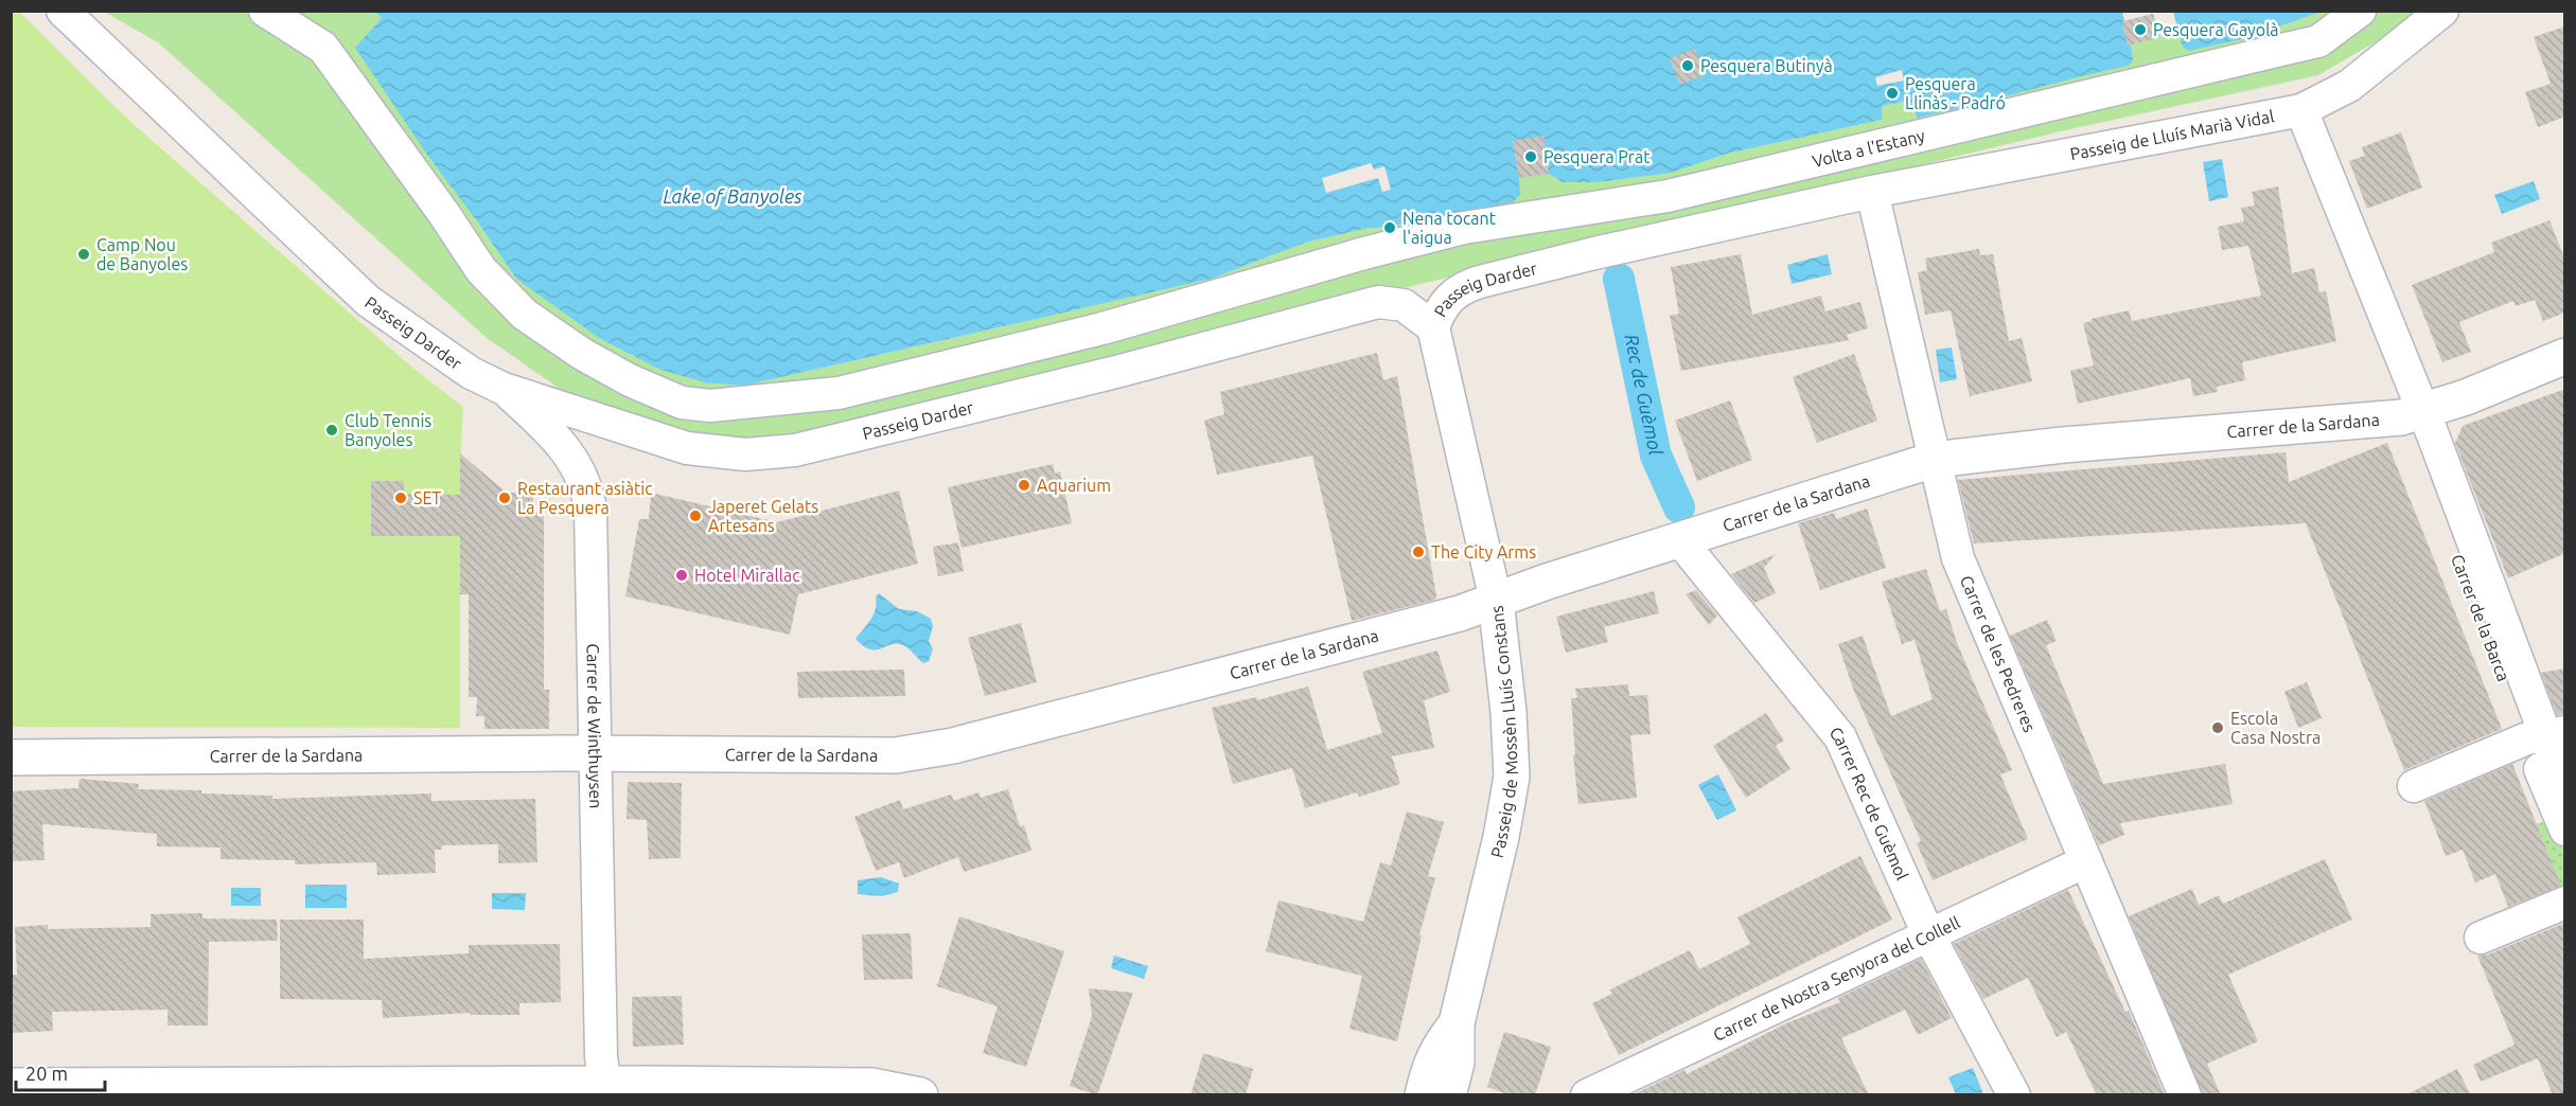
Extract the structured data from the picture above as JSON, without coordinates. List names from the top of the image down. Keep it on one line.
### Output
{"streets":{"main road":["Carrer de la Sardana","Passeig de Mossèn Lluís Constans"],"street":["Passeig de Lluís Marià Vidal","Volta a l'Estany","Passeig Darder","Carrer de les Pedreres","Carrer de Winthuysen","Carrer Rec de Guèmol","Carrer de Nostra Senyora del Collell"]},"crossings":[["Passeig de Lluís Marià Vidal","Passeig Darder"],["Passeig de Lluís Marià Vidal","Carrer de les Pedreres"],["Passeig Darder","Carrer de les Pedreres"],["Passeig Darder","Carrer de Winthuysen"],["Passeig Darder","Passeig de Mossèn Lluís Constans"],["Carrer de la Sardana","Carrer de les Pedreres"],["Carrer de la Sardana","Carrer de Winthuysen"],["Carrer de la Sardana","Passeig de Mossèn Lluís Constans"],["Carrer de la Sardana","Carrer Rec de Guèmol"],["Carrer de les Pedreres","Carrer de Nostra Senyora del Collell"],["Carrer Rec de Guèmol","Carrer de Nostra Senyora del Collell"]],"water":["Lake of Banyoles","Rec de Guèmol"],"places":["Pesquera Gayolà","Pesquera Butinyà","Pesquera Llinàs - Padró","Pesquera Prat","Nena tocant l'aigua","Camp Nou de Banyoles","Club Tennis Banyoles","Aquarium","SET","Restaurant asiàtic La Pesquera","Japeret Gelats Artesans","The City Arms","Hotel Mirallac","Escola Casa Nostra"],"scale_bar":"20 m"}
